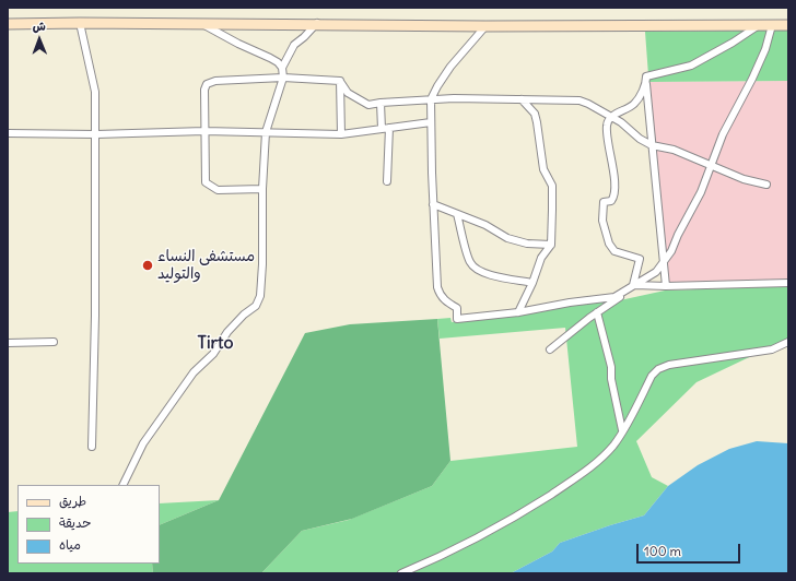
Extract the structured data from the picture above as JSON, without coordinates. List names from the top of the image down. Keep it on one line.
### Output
{"districts":["Tirto"],"places":["مستشفى النساء والتوليد"],"legend":["طريق","حديقة","مياه"],"scale_bar":"100 m","north":"top"}
